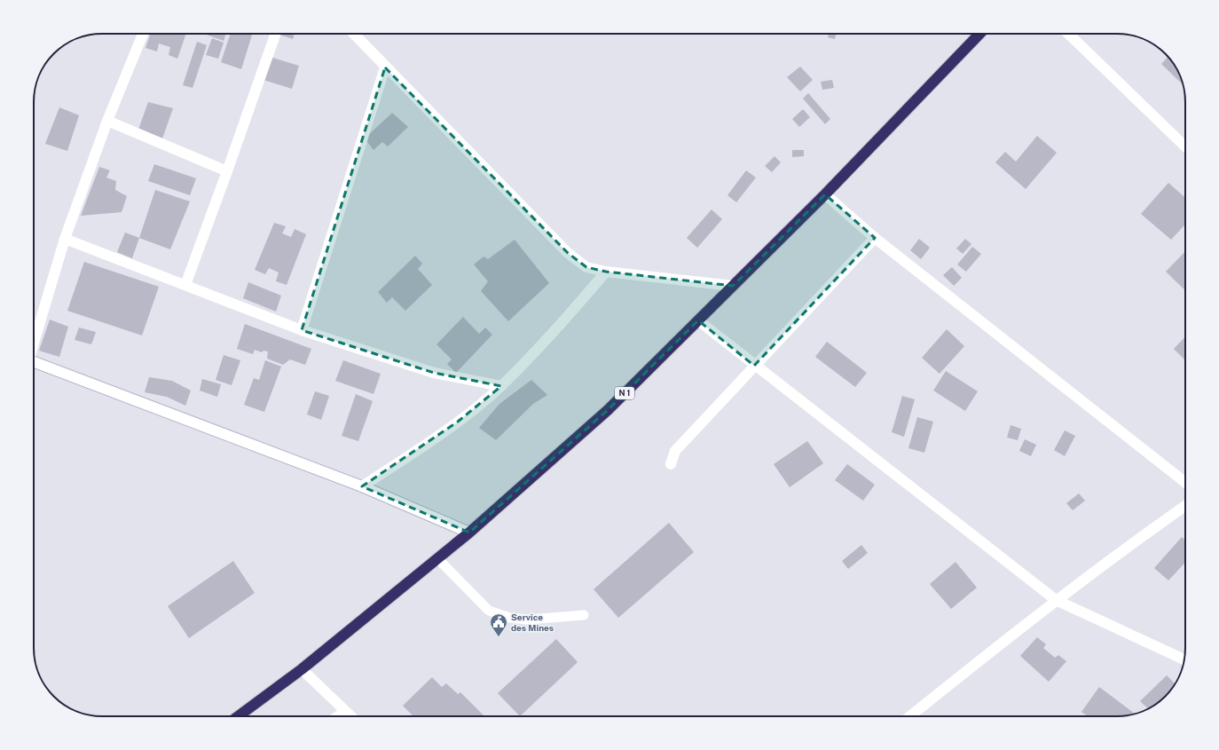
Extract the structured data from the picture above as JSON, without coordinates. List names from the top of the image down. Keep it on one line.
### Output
{"streets":{"highway":["N 1"]},"places":{"public building":["Service des Mines"]}}
